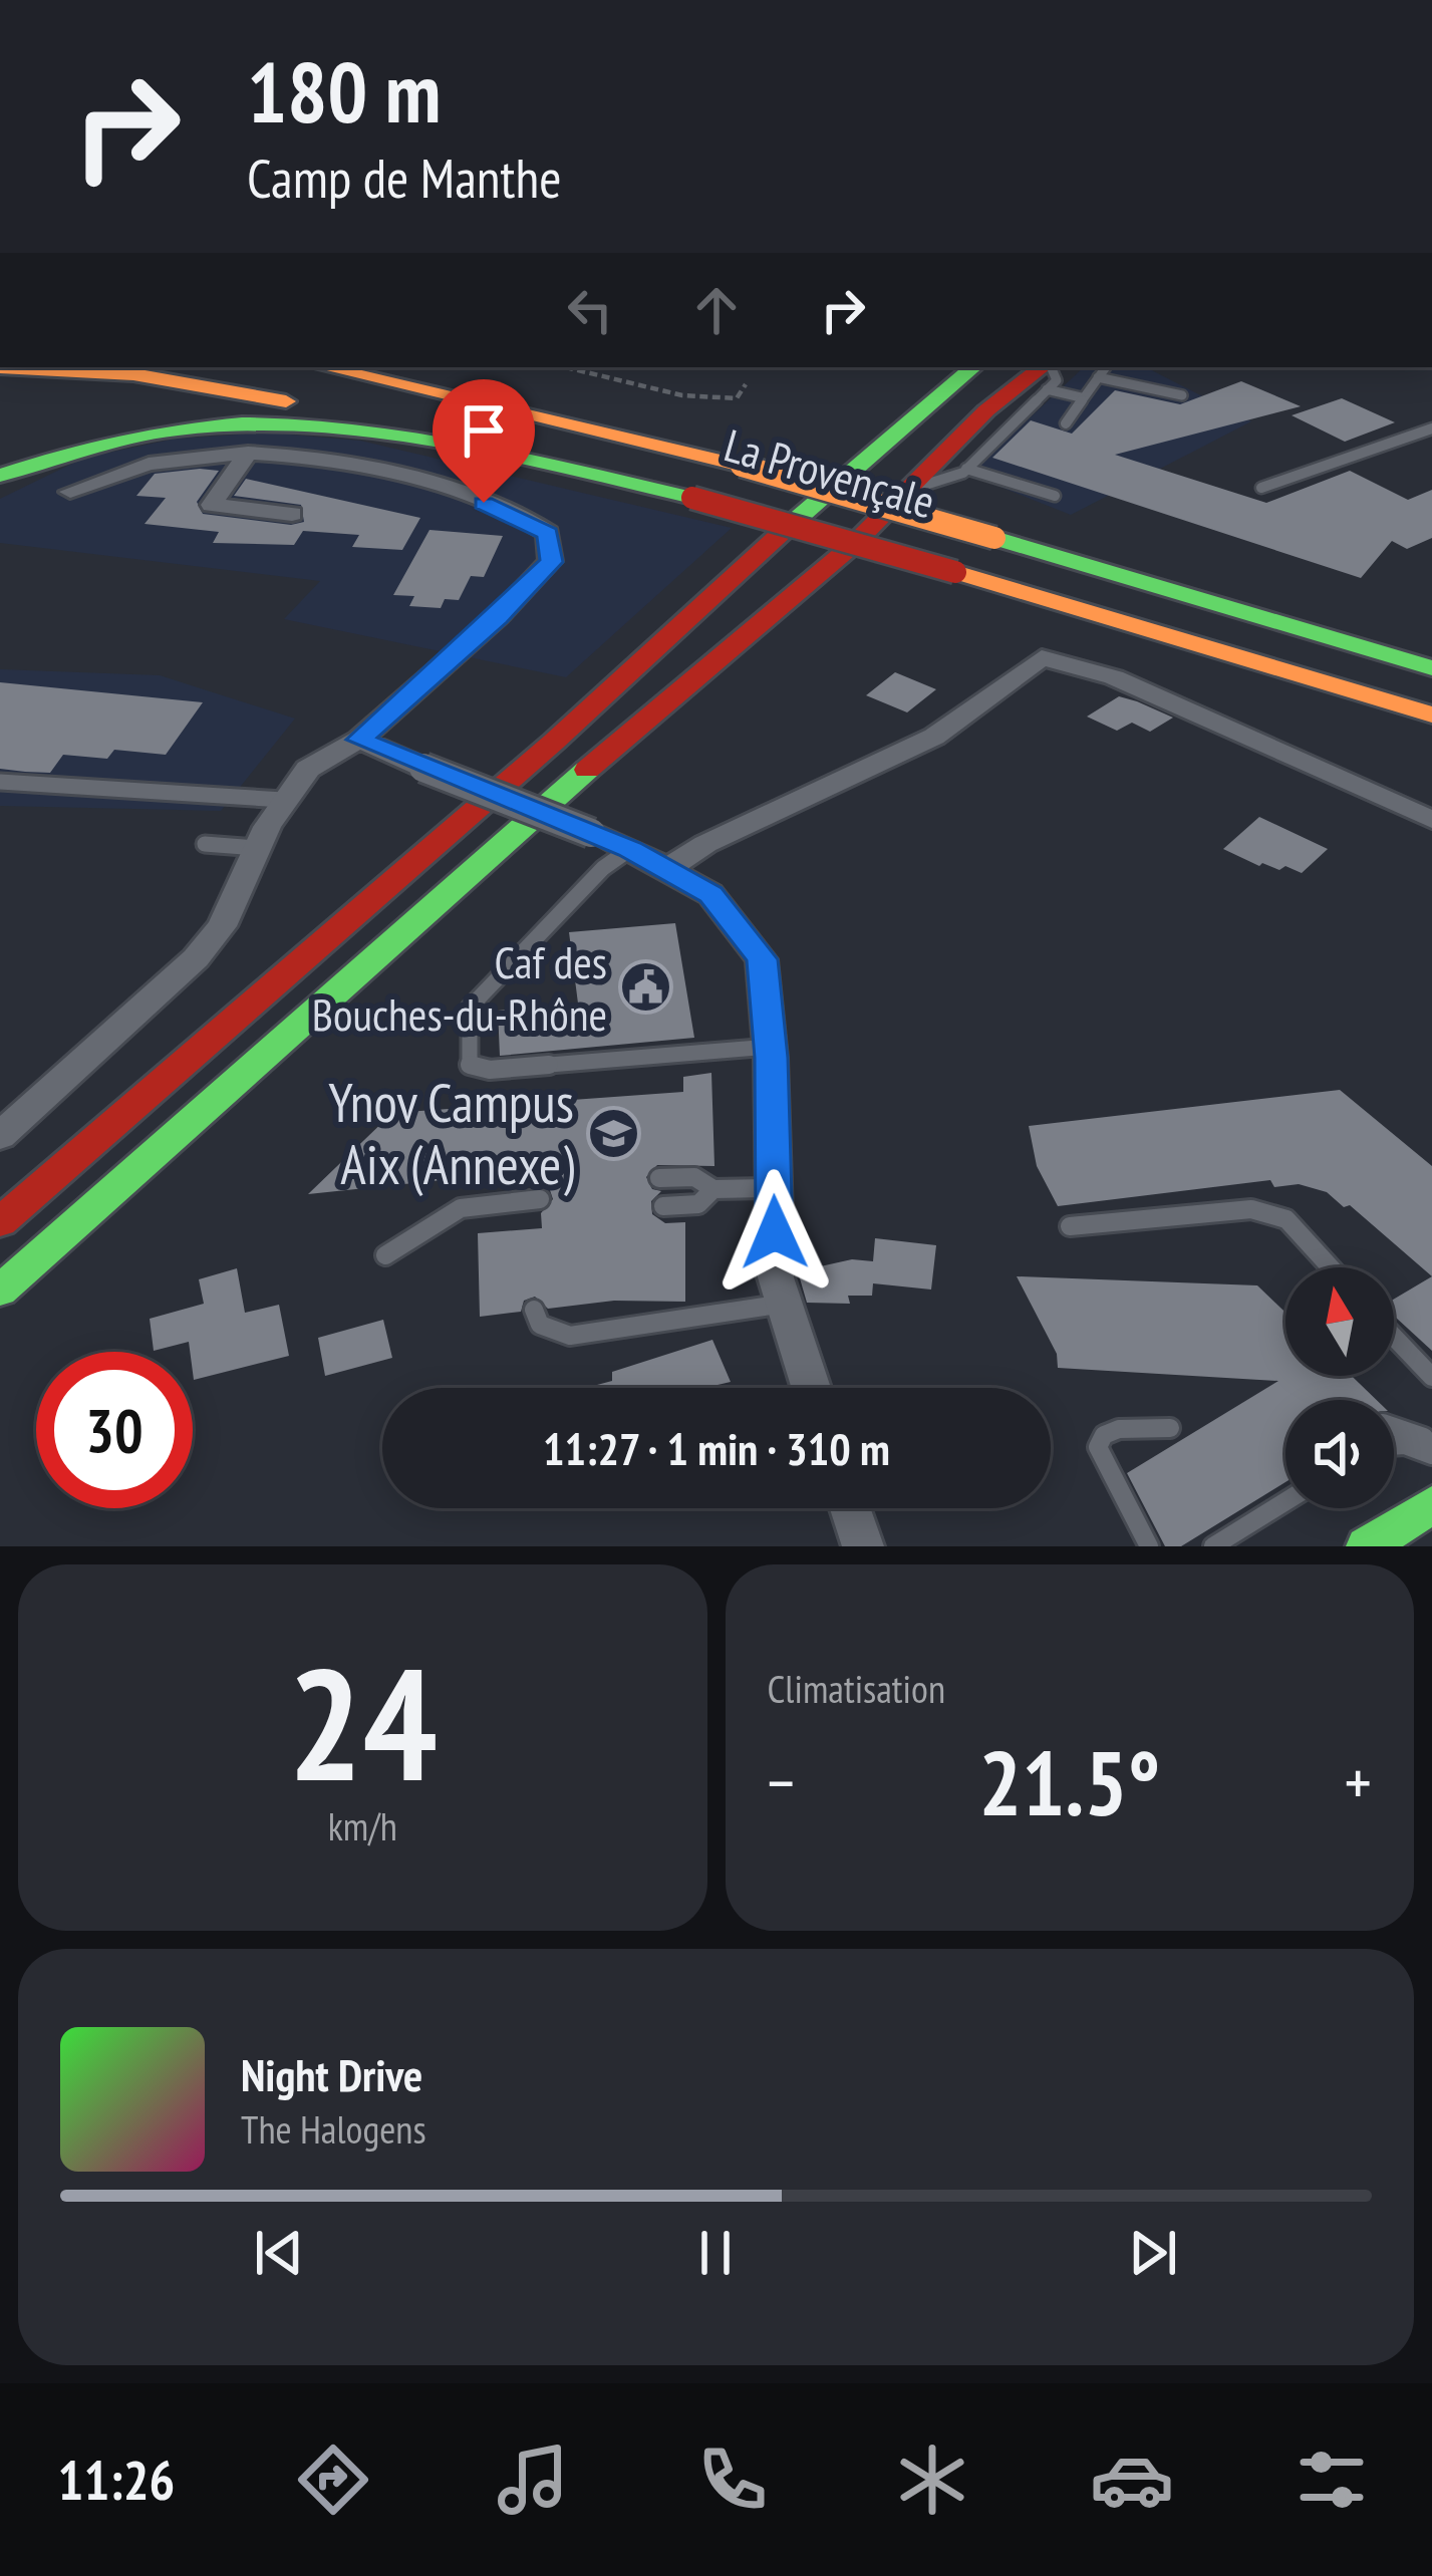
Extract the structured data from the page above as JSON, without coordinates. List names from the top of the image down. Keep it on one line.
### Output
{"streets":{"main road":["La Provençale"]},"places":{"public building":["Caf des Bouches-du-Rhône"],"school or university":["Ynov Campus Aix (Annexe)"]},"north":"top","page":{"turn":["180 m","Camp de Manthe"],"limit":"30","trip":"11:27 · 1 min · 310 m","tile":[["24","km/h"],"Climatisation"],"heat":["−","21.5°","+"],"song":["Night Drive","The Halogens"],"tabs":"11:26"}}
